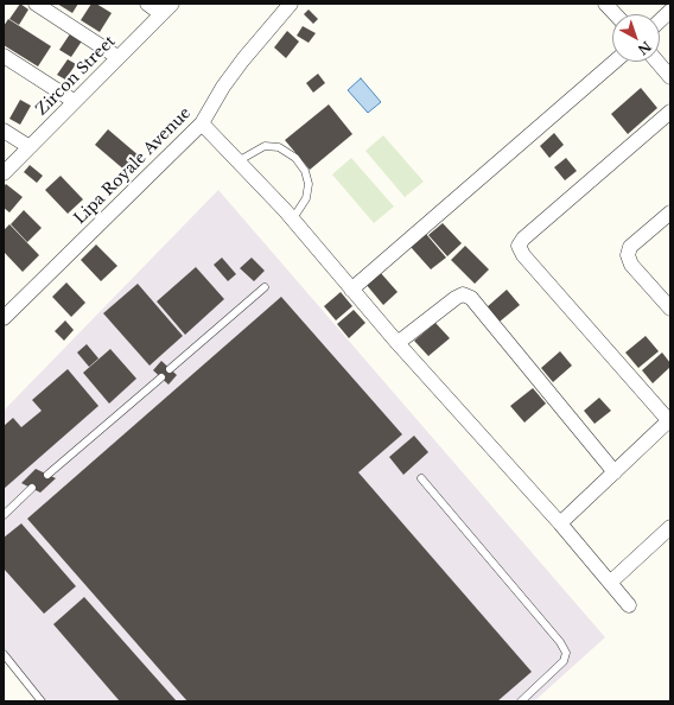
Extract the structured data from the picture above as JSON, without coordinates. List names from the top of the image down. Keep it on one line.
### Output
{"streets":{"street":["Zircon Street","Lipa Royale Avenue"]},"north":"bottom right"}
